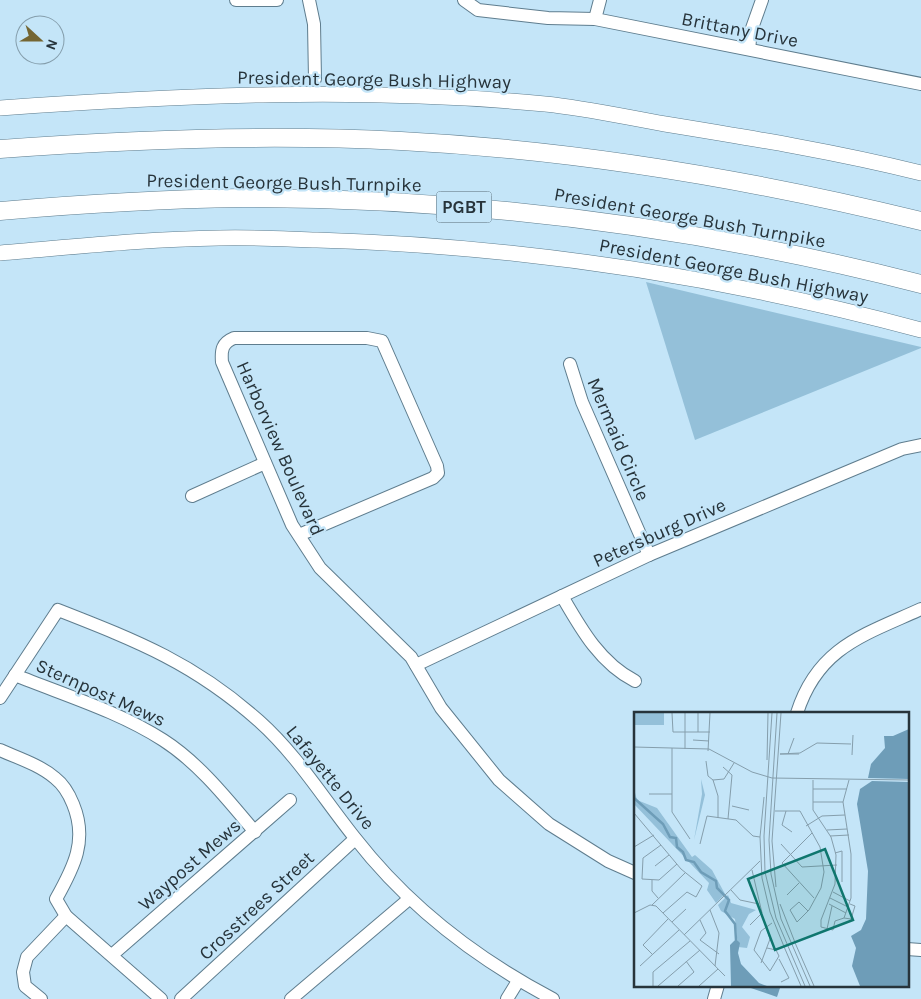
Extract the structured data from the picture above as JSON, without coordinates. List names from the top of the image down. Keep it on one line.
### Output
{"streets":{"highway":["President George Bush Turnpike","PGBT"],"main road":["President George Bush Highway"],"street":["Brittany Drive","Mermaid Circle","Harborview Boulevard","Petersburg Drive","Sternpost Mews","Lafayette Drive","Waypost Mews","Crosstrees Street"]},"crossings":[["Mermaid Circle","Petersburg Drive"],["Harborview Boulevard","Petersburg Drive"],["Sternpost Mews","Lafayette Drive"],["Sternpost Mews","Waypost Mews"],["Lafayette Drive","Crosstrees Street"]],"north":"right"}
